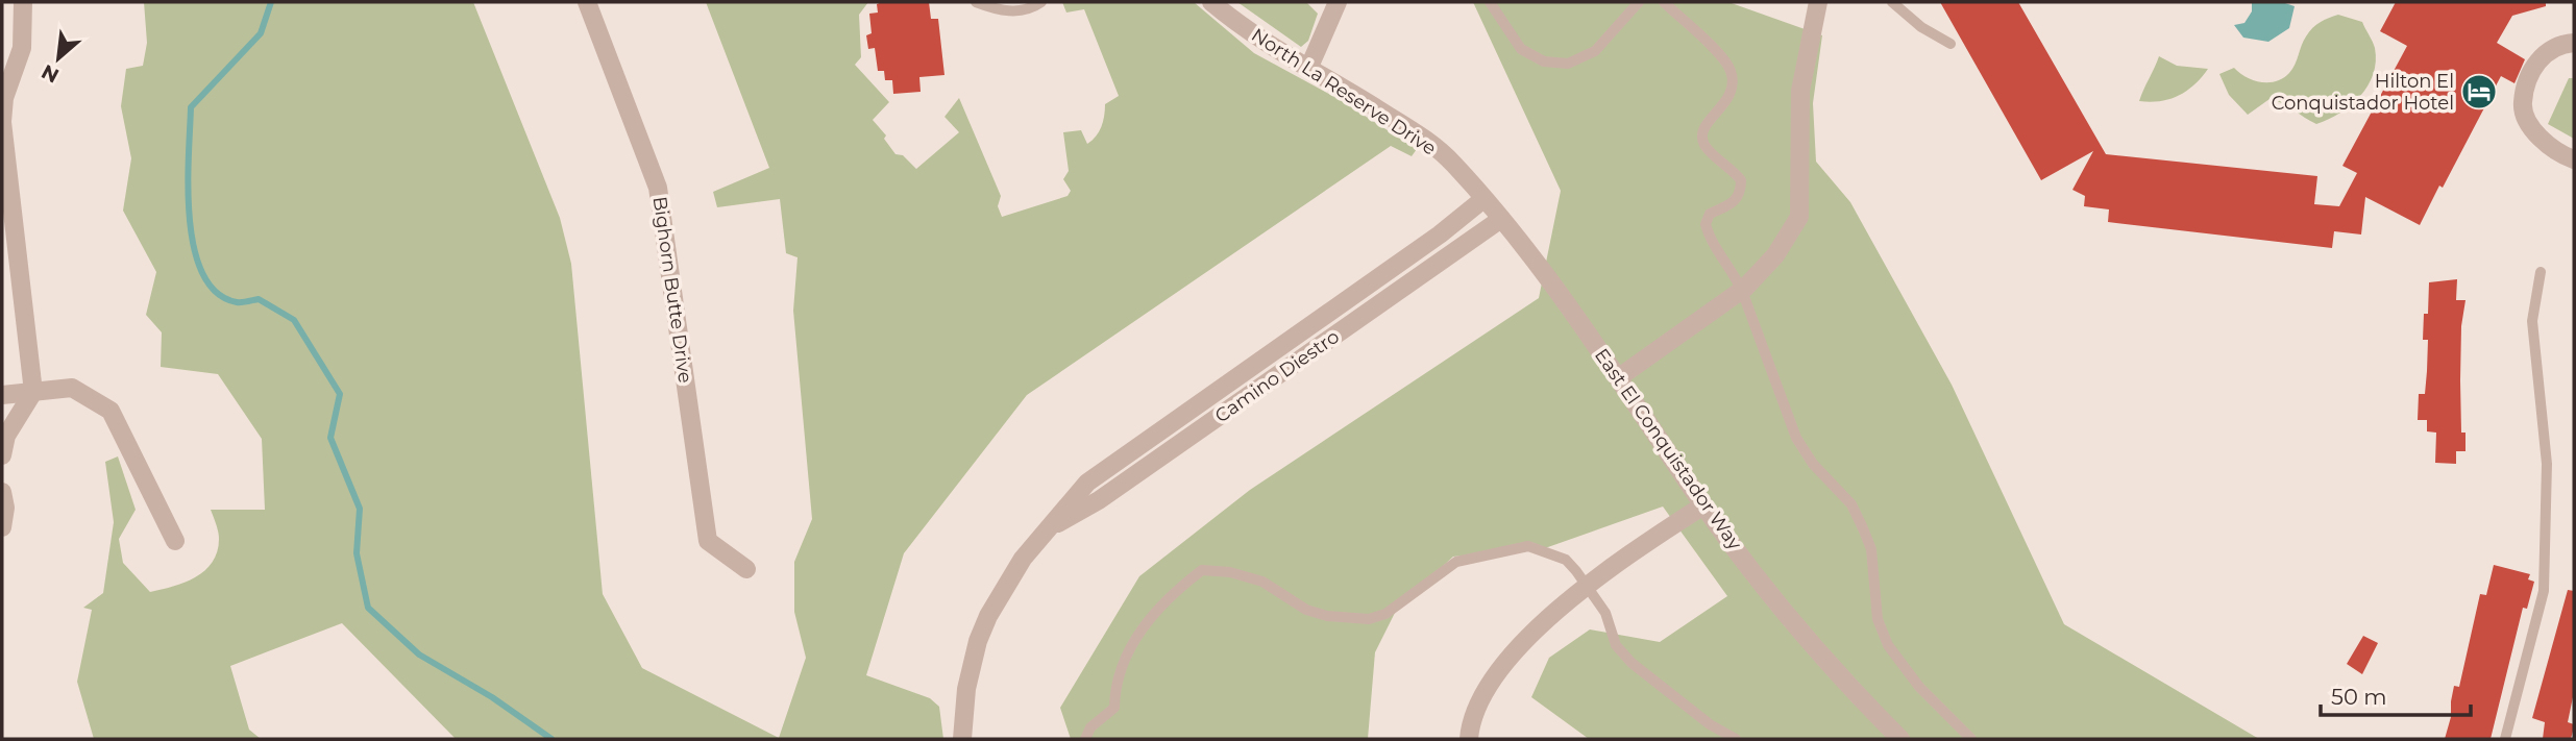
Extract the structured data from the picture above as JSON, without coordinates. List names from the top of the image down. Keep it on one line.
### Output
{"streets":{"street":["North La Reserve Drive","Bighorn Butte Drive","Camino Diestro","East El Conquistador Way"]},"crossings":[["North La Reserve Drive","Camino Diestro"],["North La Reserve Drive","East El Conquistador Way"],["Camino Diestro","East El Conquistador Way"]],"places":{"hotel":["Hilton El Conquistador Hotel"]},"scale_bar":"50 m","north":"bottom left"}
